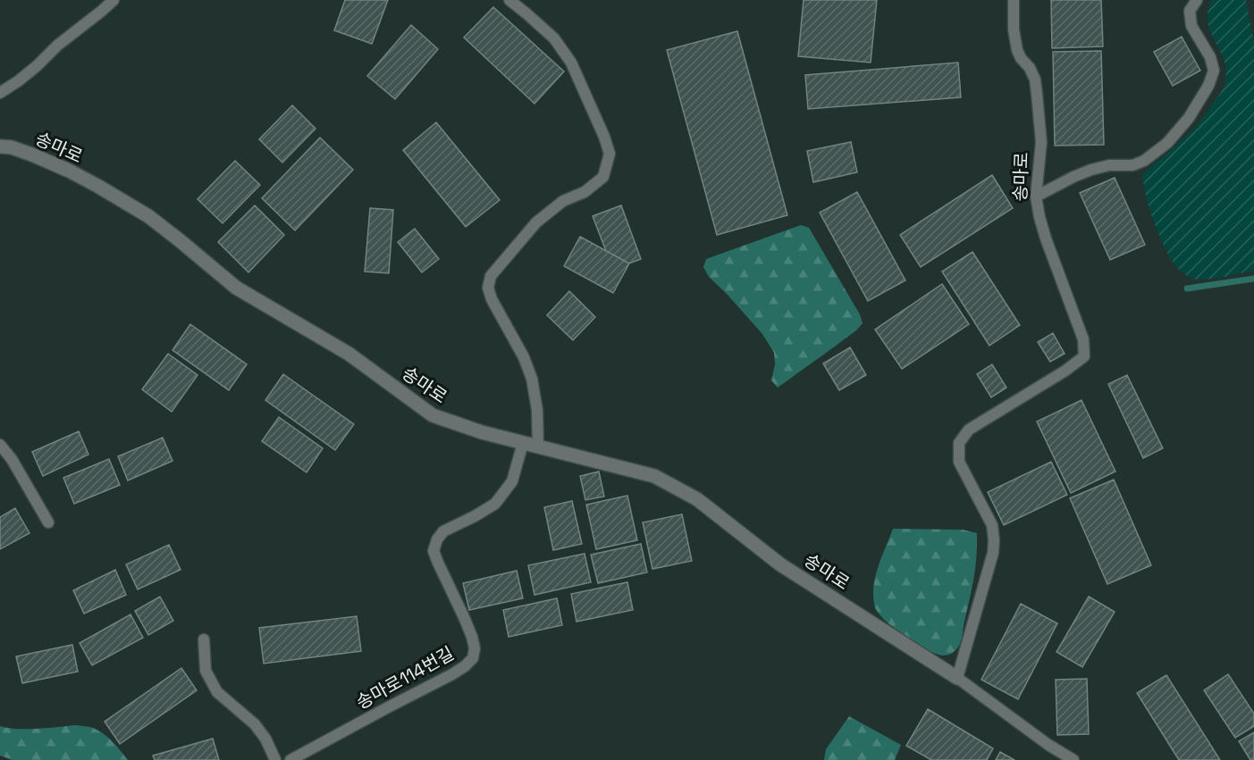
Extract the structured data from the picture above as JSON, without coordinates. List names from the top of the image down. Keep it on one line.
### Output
{"streets":{"street":["송마로"],"lane":["송마로114번길"]},"crossings":[["송마로","송마로114번길"]]}
